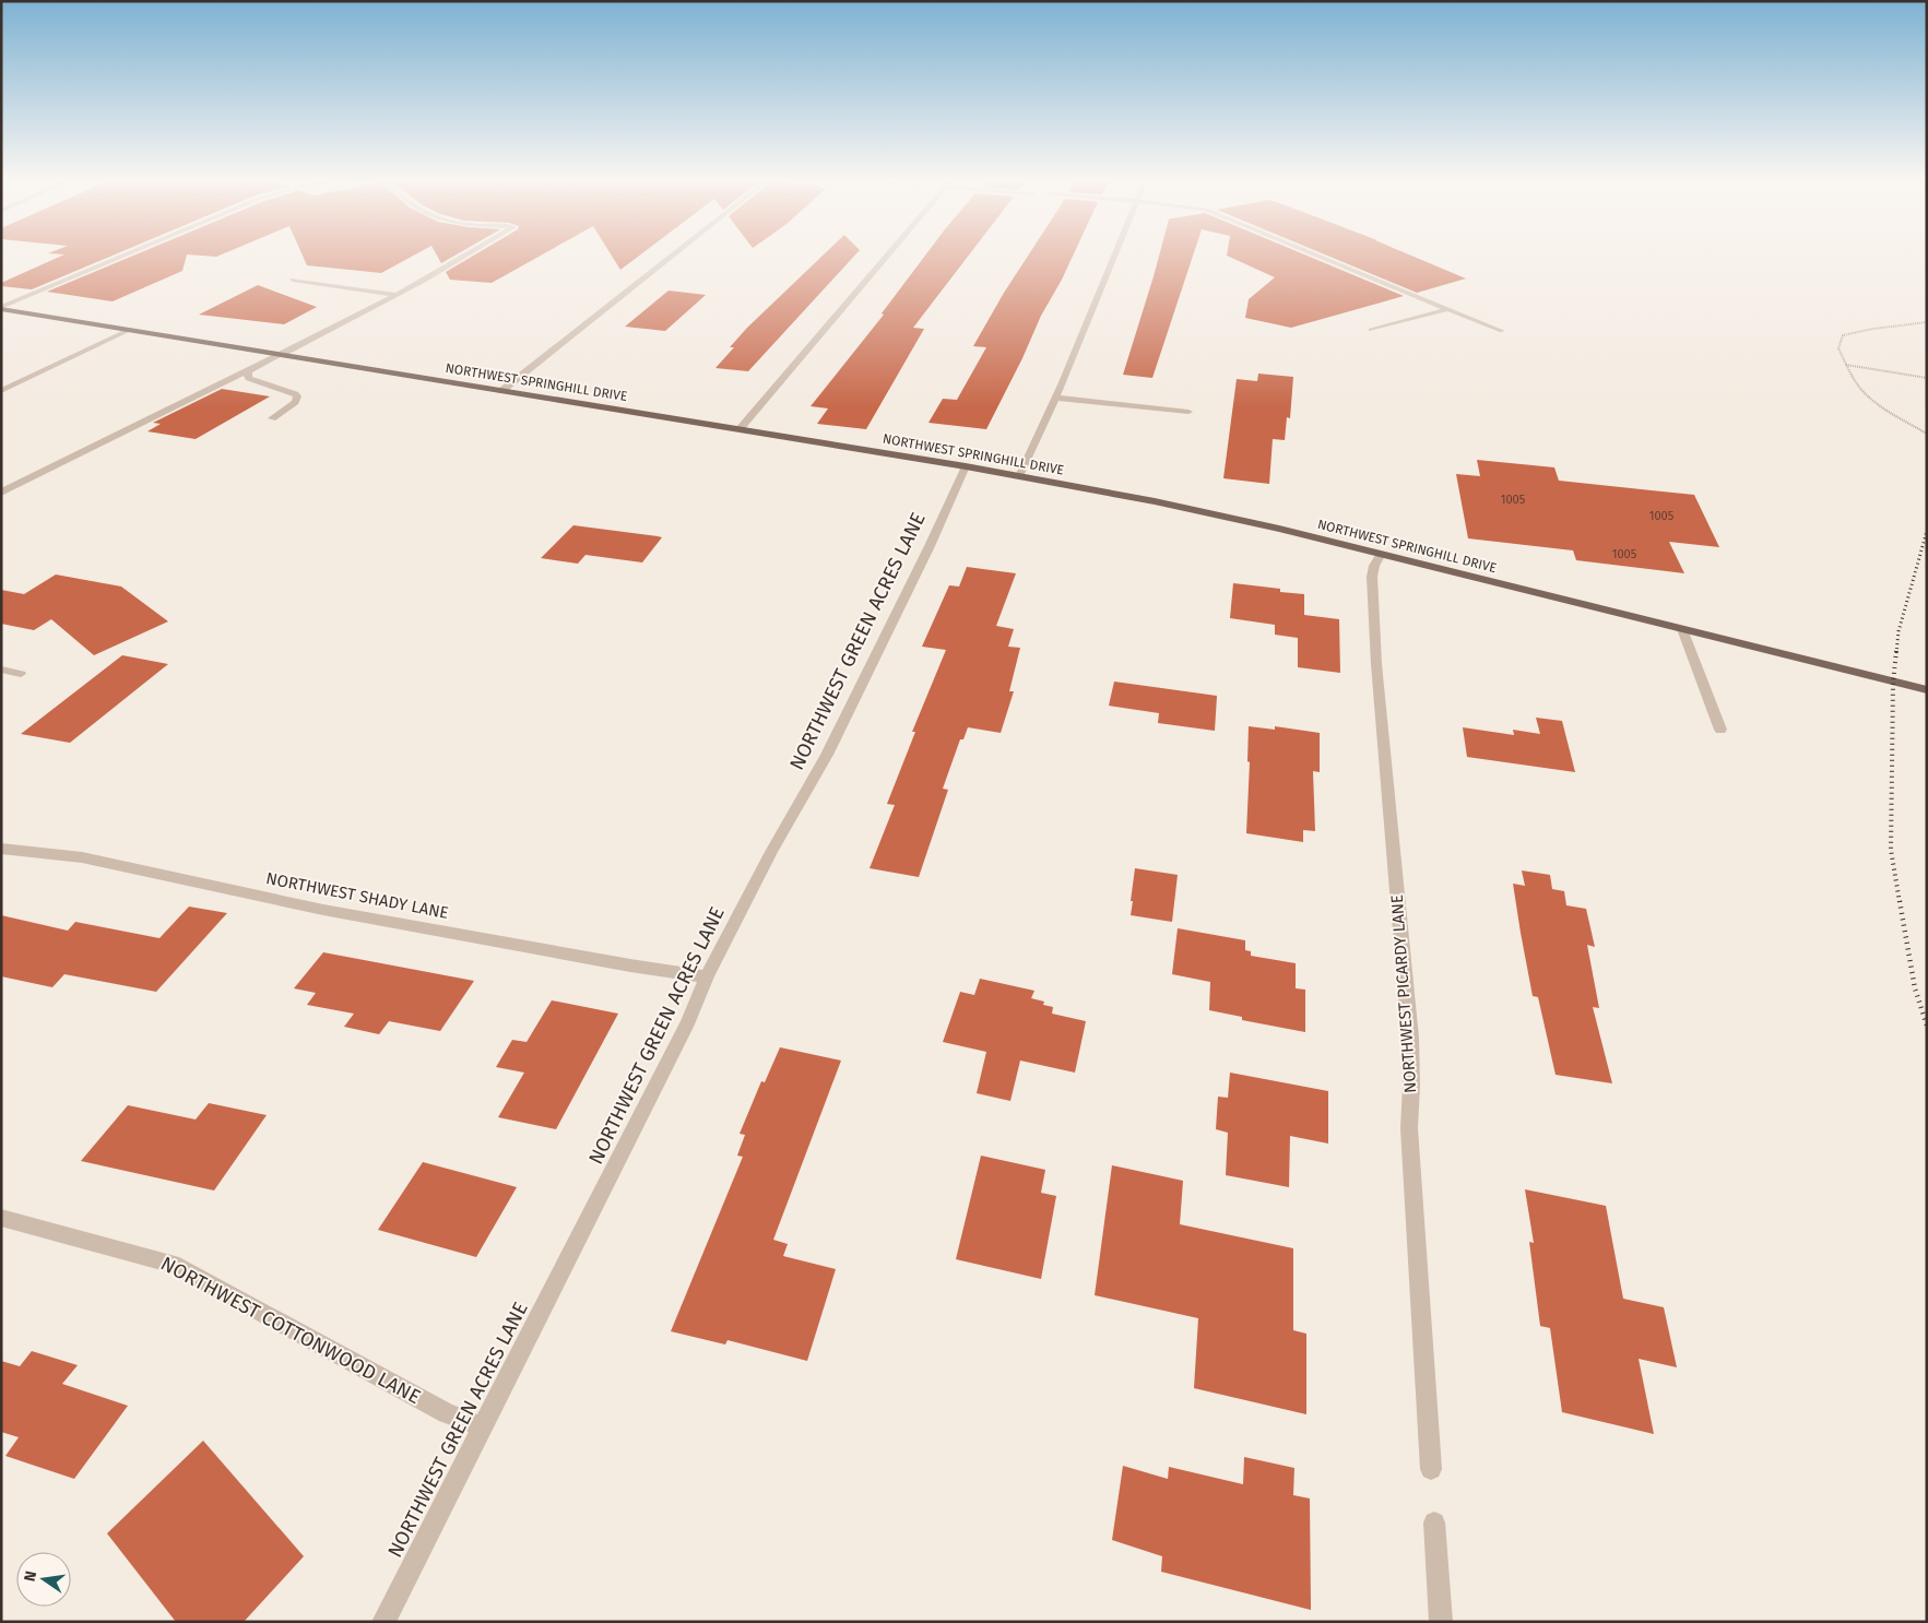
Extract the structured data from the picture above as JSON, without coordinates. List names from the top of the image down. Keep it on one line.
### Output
{"streets":{"main road":["NORTHWEST SPRINGHILL DRIVE"],"street":["NORTHWEST GREEN ACRES LANE","NORTHWEST SHADY LANE","NORTHWEST PICARDY LANE","NORTHWEST COTTONWOOD LANE"]},"crossings":[["NORTHWEST SPRINGHILL DRIVE","NORTHWEST GREEN ACRES LANE"],["NORTHWEST SPRINGHILL DRIVE","NORTHWEST PICARDY LANE"],["NORTHWEST GREEN ACRES LANE","NORTHWEST SHADY LANE"],["NORTHWEST GREEN ACRES LANE","NORTHWEST COTTONWOOD LANE"]],"house_numbers":["1005","1005","1005"],"north":"left"}
